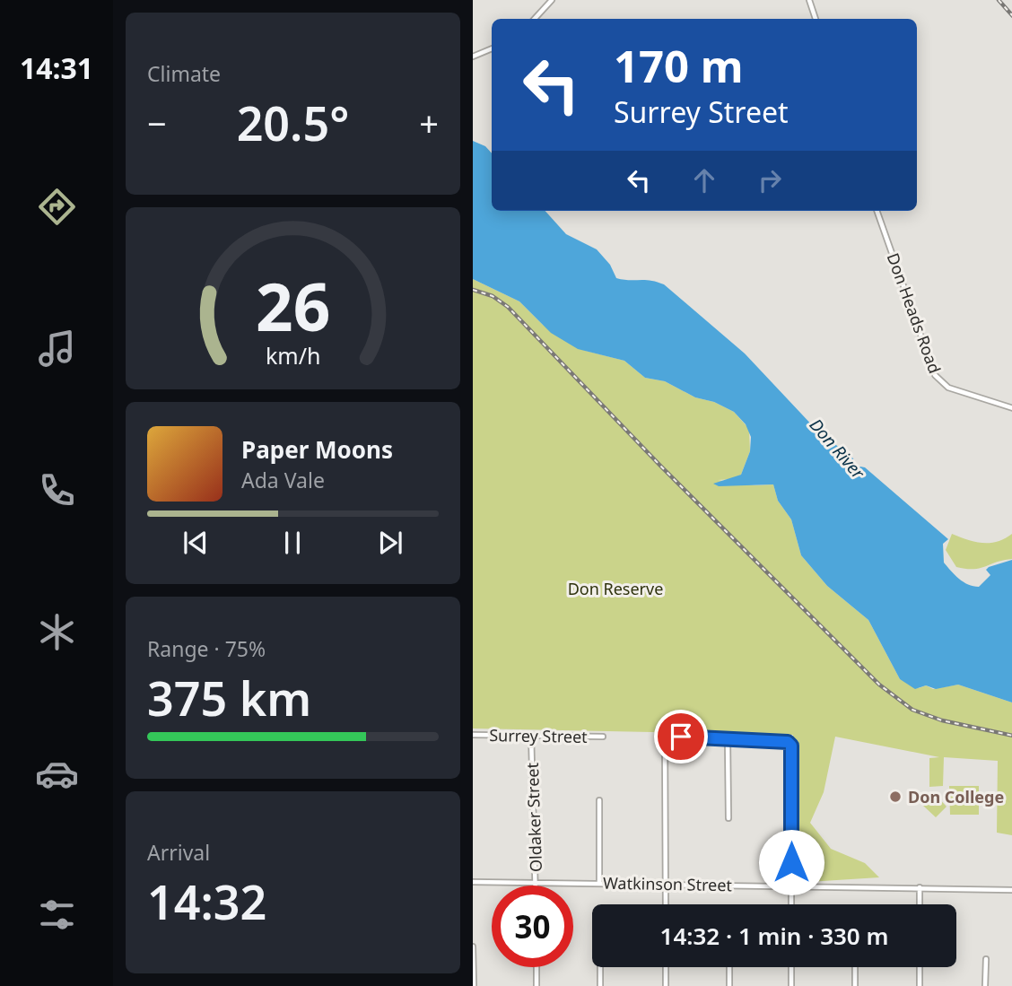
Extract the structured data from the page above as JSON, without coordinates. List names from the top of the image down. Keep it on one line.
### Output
{"streets":{"street":["Don Heads Road","Surrey Street","Oldaker Street","Watkinson Street"]},"crossings":[["Surrey Street","Oldaker Street"],["Oldaker Street","Watkinson Street"]],"water":["Don River"],"parks":["Don Reserve"],"places":["Don College"],"page":{"tabs":"14:31","tile":["Climate",["Range · 75%","375 km"],["Arrival","14:32"]],"turn":["170 m","Surrey Street"],"heat":["−","20.5°","+"],"song":["Paper Moons","Ada Vale"],"limit":"30","trip":"14:32 · 1 min · 330 m","gauge":["26","km/h"]}}
